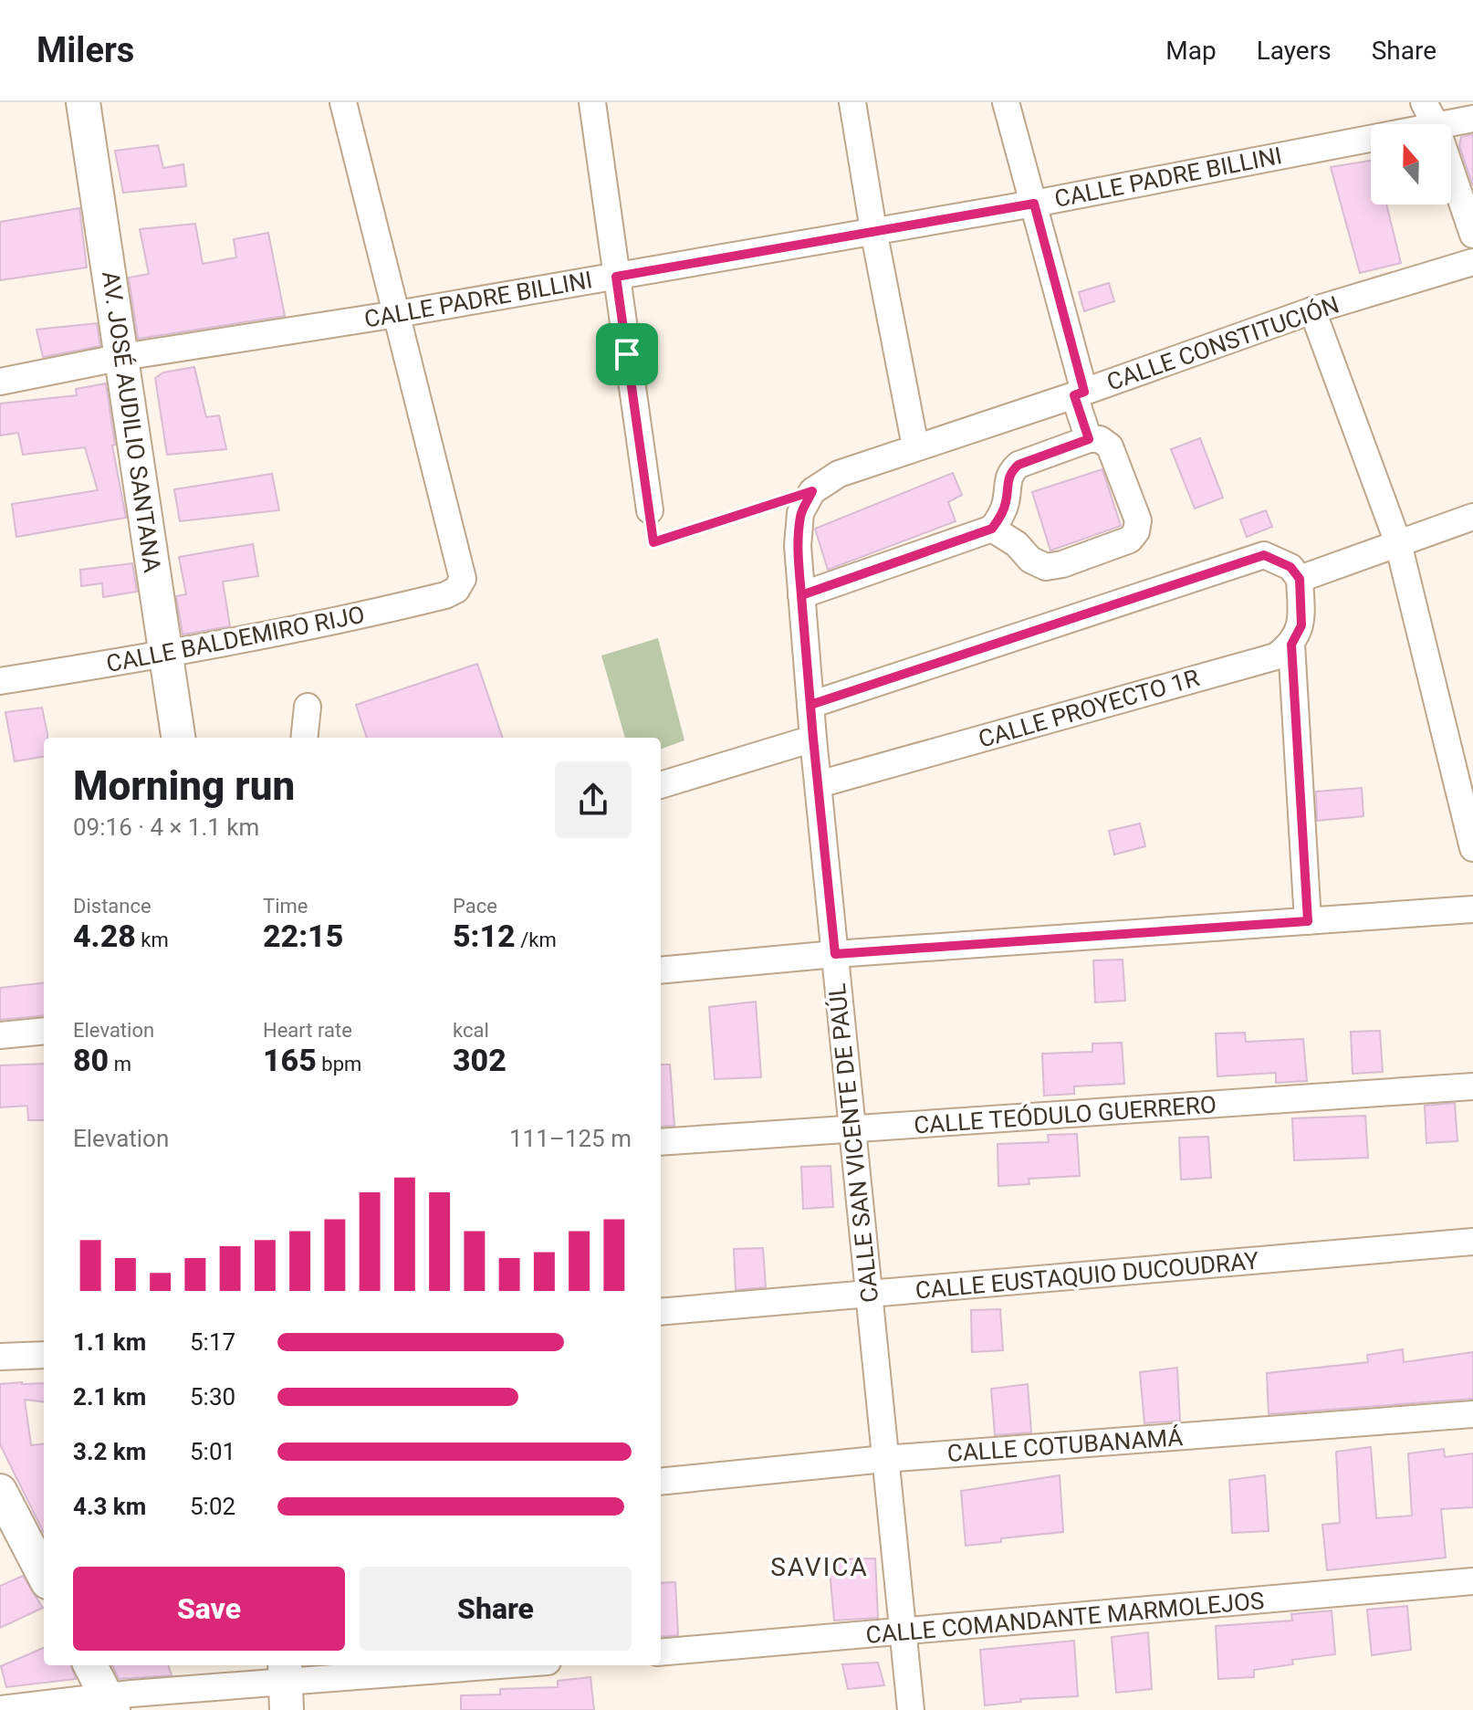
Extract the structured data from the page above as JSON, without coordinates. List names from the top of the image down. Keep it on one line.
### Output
{"streets":{"main road":["AV. JOSÉ AUDILIO SANTANA"],"street":["CALLE PADRE BILLINI","CALLE CONSTITUCIÓN","CALLE BALDEMIRO RIJO","CALLE PROYECTO 1R","CALLE TEÓDULO GUERRERO","CALLE SAN VICENTE DE PAÚL","CALLE EUSTAQUIO DUCOUDRAY","CALLE COTUBANAMÁ","CALLE COMANDANTE MARMOLEJOS"]},"crossings":[["CALLE PADRE BILLINI","AV. JOSÉ AUDILIO SANTANA"],["CALLE PADRE BILLINI","CALLE BALDEMIRO RIJO"],["CALLE CONSTITUCIÓN","CALLE SAN VICENTE DE PAÚL"],["AV. JOSÉ AUDILIO SANTANA","CALLE BALDEMIRO RIJO"],["CALLE PROYECTO 1R","CALLE SAN VICENTE DE PAÚL"],["CALLE TEÓDULO GUERRERO","CALLE SAN VICENTE DE PAÚL"],["CALLE SAN VICENTE DE PAÚL","CALLE EUSTAQUIO DUCOUDRAY"],["CALLE SAN VICENTE DE PAÚL","CALLE COTUBANAMÁ"],["CALLE SAN VICENTE DE PAÚL","CALLE COMANDANTE MARMOLEJOS"]],"districts":["SAVICA"],"north":"top","page":{"header":"Milers","nav":["Map","Layers","Share"],"heading":["Morning run","09:16 · 4 × 1.1 km"],"stats":[["Distance","4.28 km"],["Time","22:15"],["Pace","5:12 /km"],["Elevation","80 m"],["Heart rate","165 bpm"],["kcal","302"]],"chart":["Elevation","111–125 m"],"list":[{"name":"1.1 km","note":"5:17"},{"name":"2.1 km","note":"5:30"},{"name":"3.2 km","note":"5:01"},{"name":"4.3 km","note":"5:02"}],"buttons":["Save","Share"]}}
